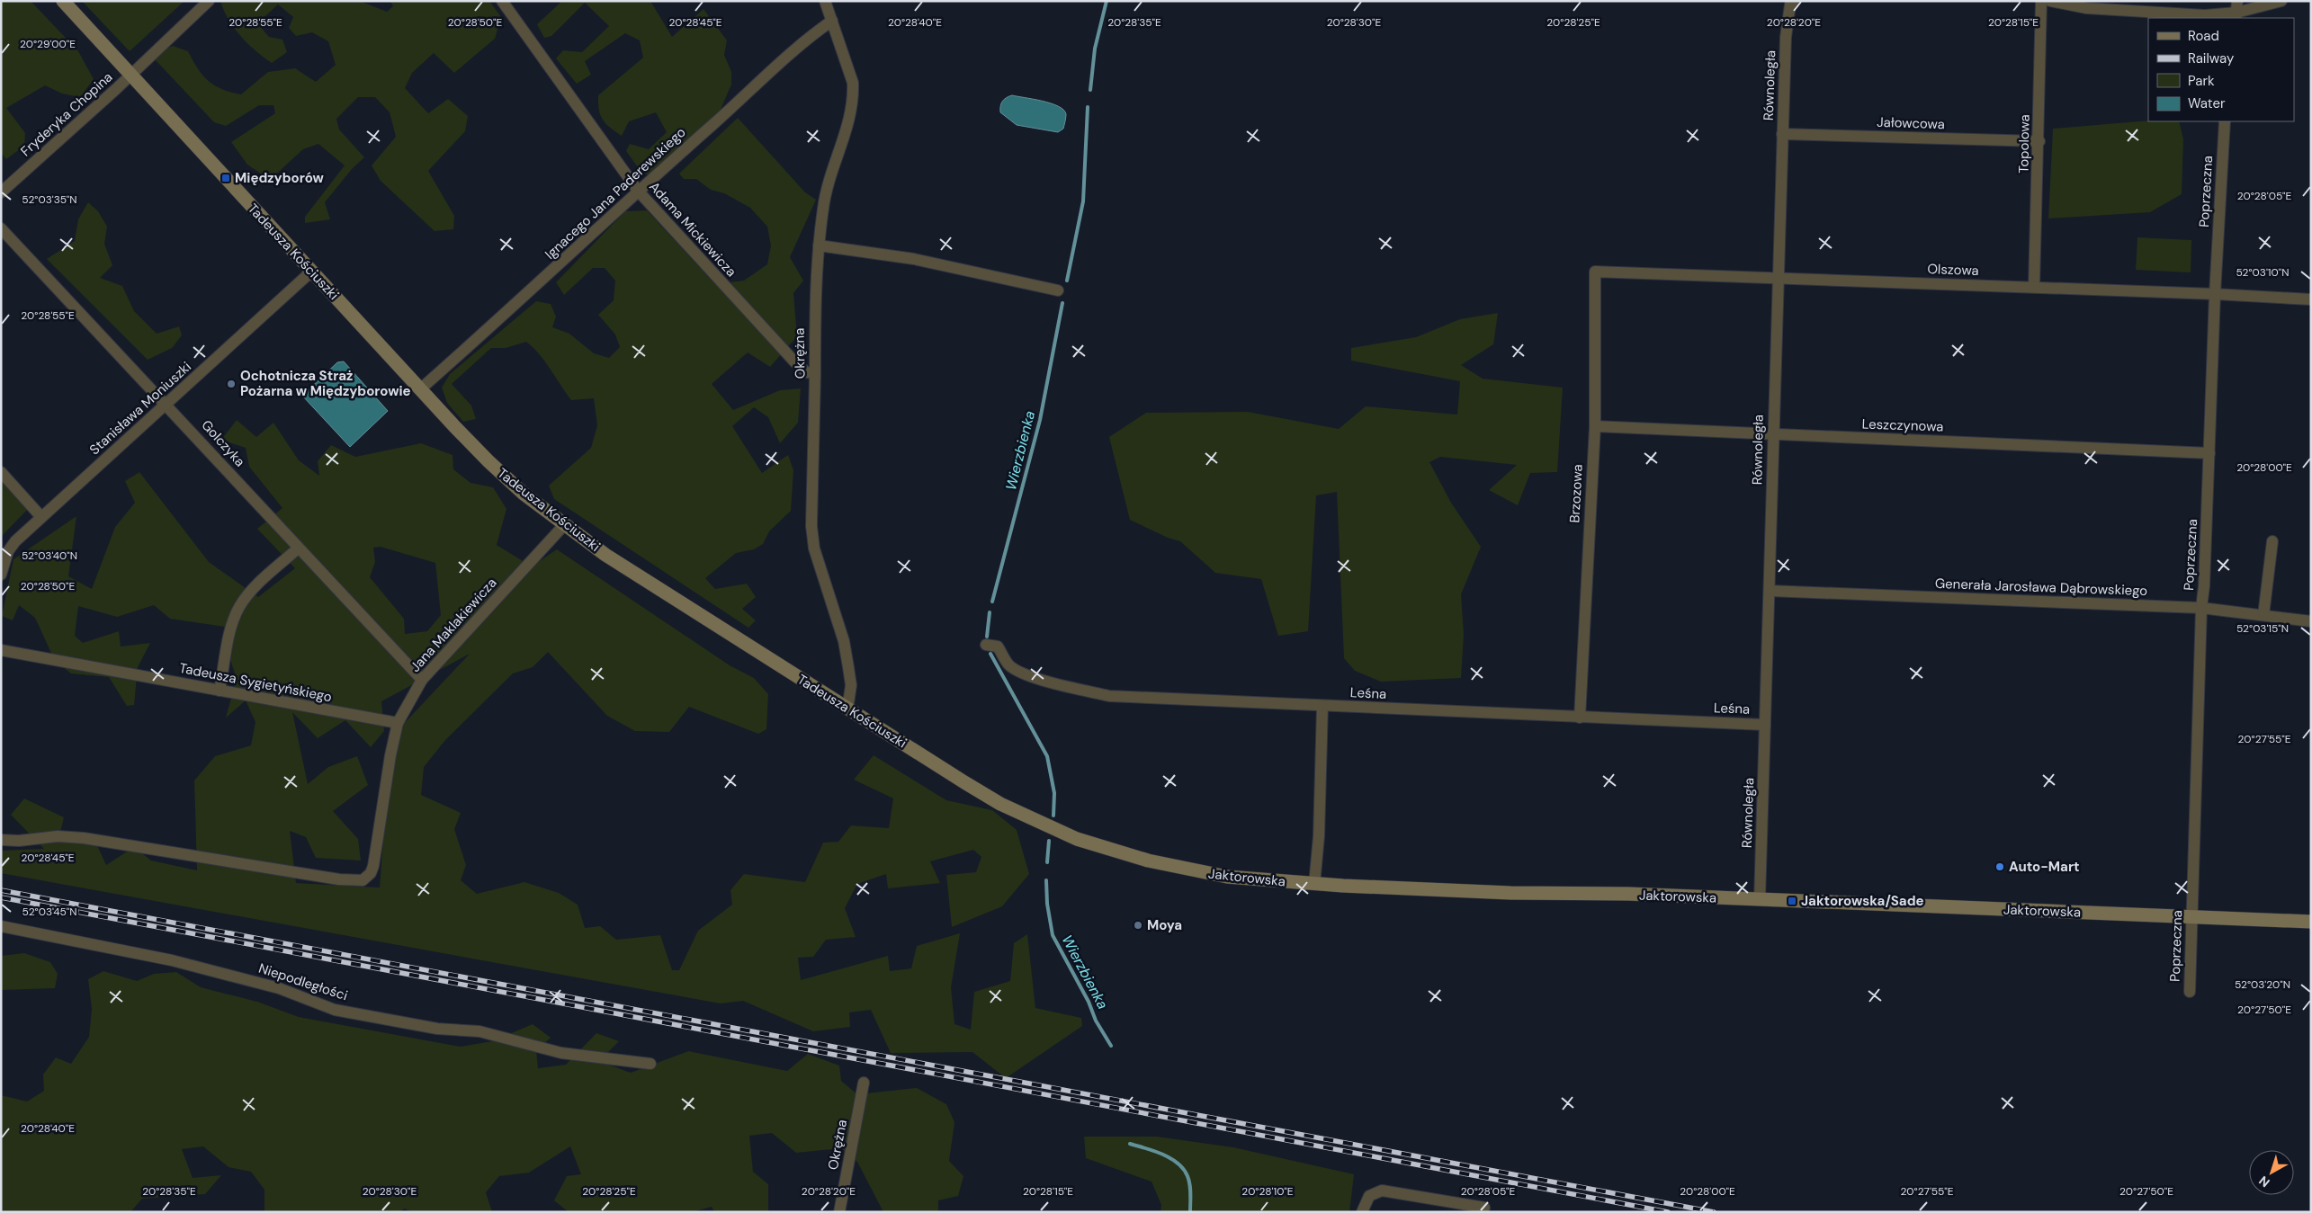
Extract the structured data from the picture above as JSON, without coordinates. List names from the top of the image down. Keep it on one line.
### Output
{"streets":{"main road":["Tadeusza Kościuszki","Jaktorowska"],"street":["Równoległa","Fryderyka Chopina","Jałowcowa","Topolowa","Poprzeczna","Ignacego Jana Paderewskiego","Adama Mickiewicza","Olszowa","Okrężna","Stanisława Moniuszki","Leszczynowa","Golczyka","Brzozowa","Generała Jarosława Dąbrowskiego","Jana Maklakiewicza","Tadeusza Sygietyńskiego","Leśna","Niepodległości"]},"crossings":[["Równoległa","Jałowcowa"],["Równoległa","Olszowa"],["Równoległa","Leszczynowa"],["Równoległa","Generała Jarosława Dąbrowskiego"],["Równoległa","Leśna"],["Równoległa","Jaktorowska"],["Fryderyka Chopina","Tadeusza Kościuszki"],["Jałowcowa","Topolowa"],["Topolowa","Olszowa"],["Poprzeczna","Olszowa"],["Poprzeczna","Leszczynowa"],["Poprzeczna","Generała Jarosława Dąbrowskiego"],["Poprzeczna","Jaktorowska"],["Ignacego Jana Paderewskiego","Adama Mickiewicza"],["Ignacego Jana Paderewskiego","Tadeusza Kościuszki"],["Ignacego Jana Paderewskiego","Okrężna"],["Adama Mickiewicza","Okrężna"],["Tadeusza Kościuszki","Okrężna"],["Tadeusza Kościuszki","Stanisława Moniuszki"],["Tadeusza Kościuszki","Jana Maklakiewicza"],["Tadeusza Kościuszki","Jaktorowska"],["Olszowa","Brzozowa"],["Stanisława Moniuszki","Golczyka"],["Leszczynowa","Brzozowa"],["Golczyka","Jana Maklakiewicza"],["Brzozowa","Leśna"],["Jana Maklakiewicza","Tadeusza Sygietyńskiego"]],"water":["Wierzbienka"],"places":{"transit":["Międzyborów","Jaktorowska/Sade"],"other":["Ochotnicza Straż Pożarna w Międzyborowie","Auto-Mart","Moya"]},"legend":["Road","Railway","Park","Water"],"north":"bottom left","coordinates":["20°28'55\"E","20°28'50\"E","20°28'45\"E","20°28'40\"E","20°28'35\"E","20°28'30\"E","20°28'25\"E","20°28'20\"E","20°28'15\"E","20°29'00\"E","20°28'05\"E","52°03'35\"N","52°03'10\"N","20°28'00\"E","52°03'40\"N","52°03'15\"N","20°27'55\"E","52°03'45\"N","52°03'20\"N","20°27'50\"E","20°28'10\"E"]}
